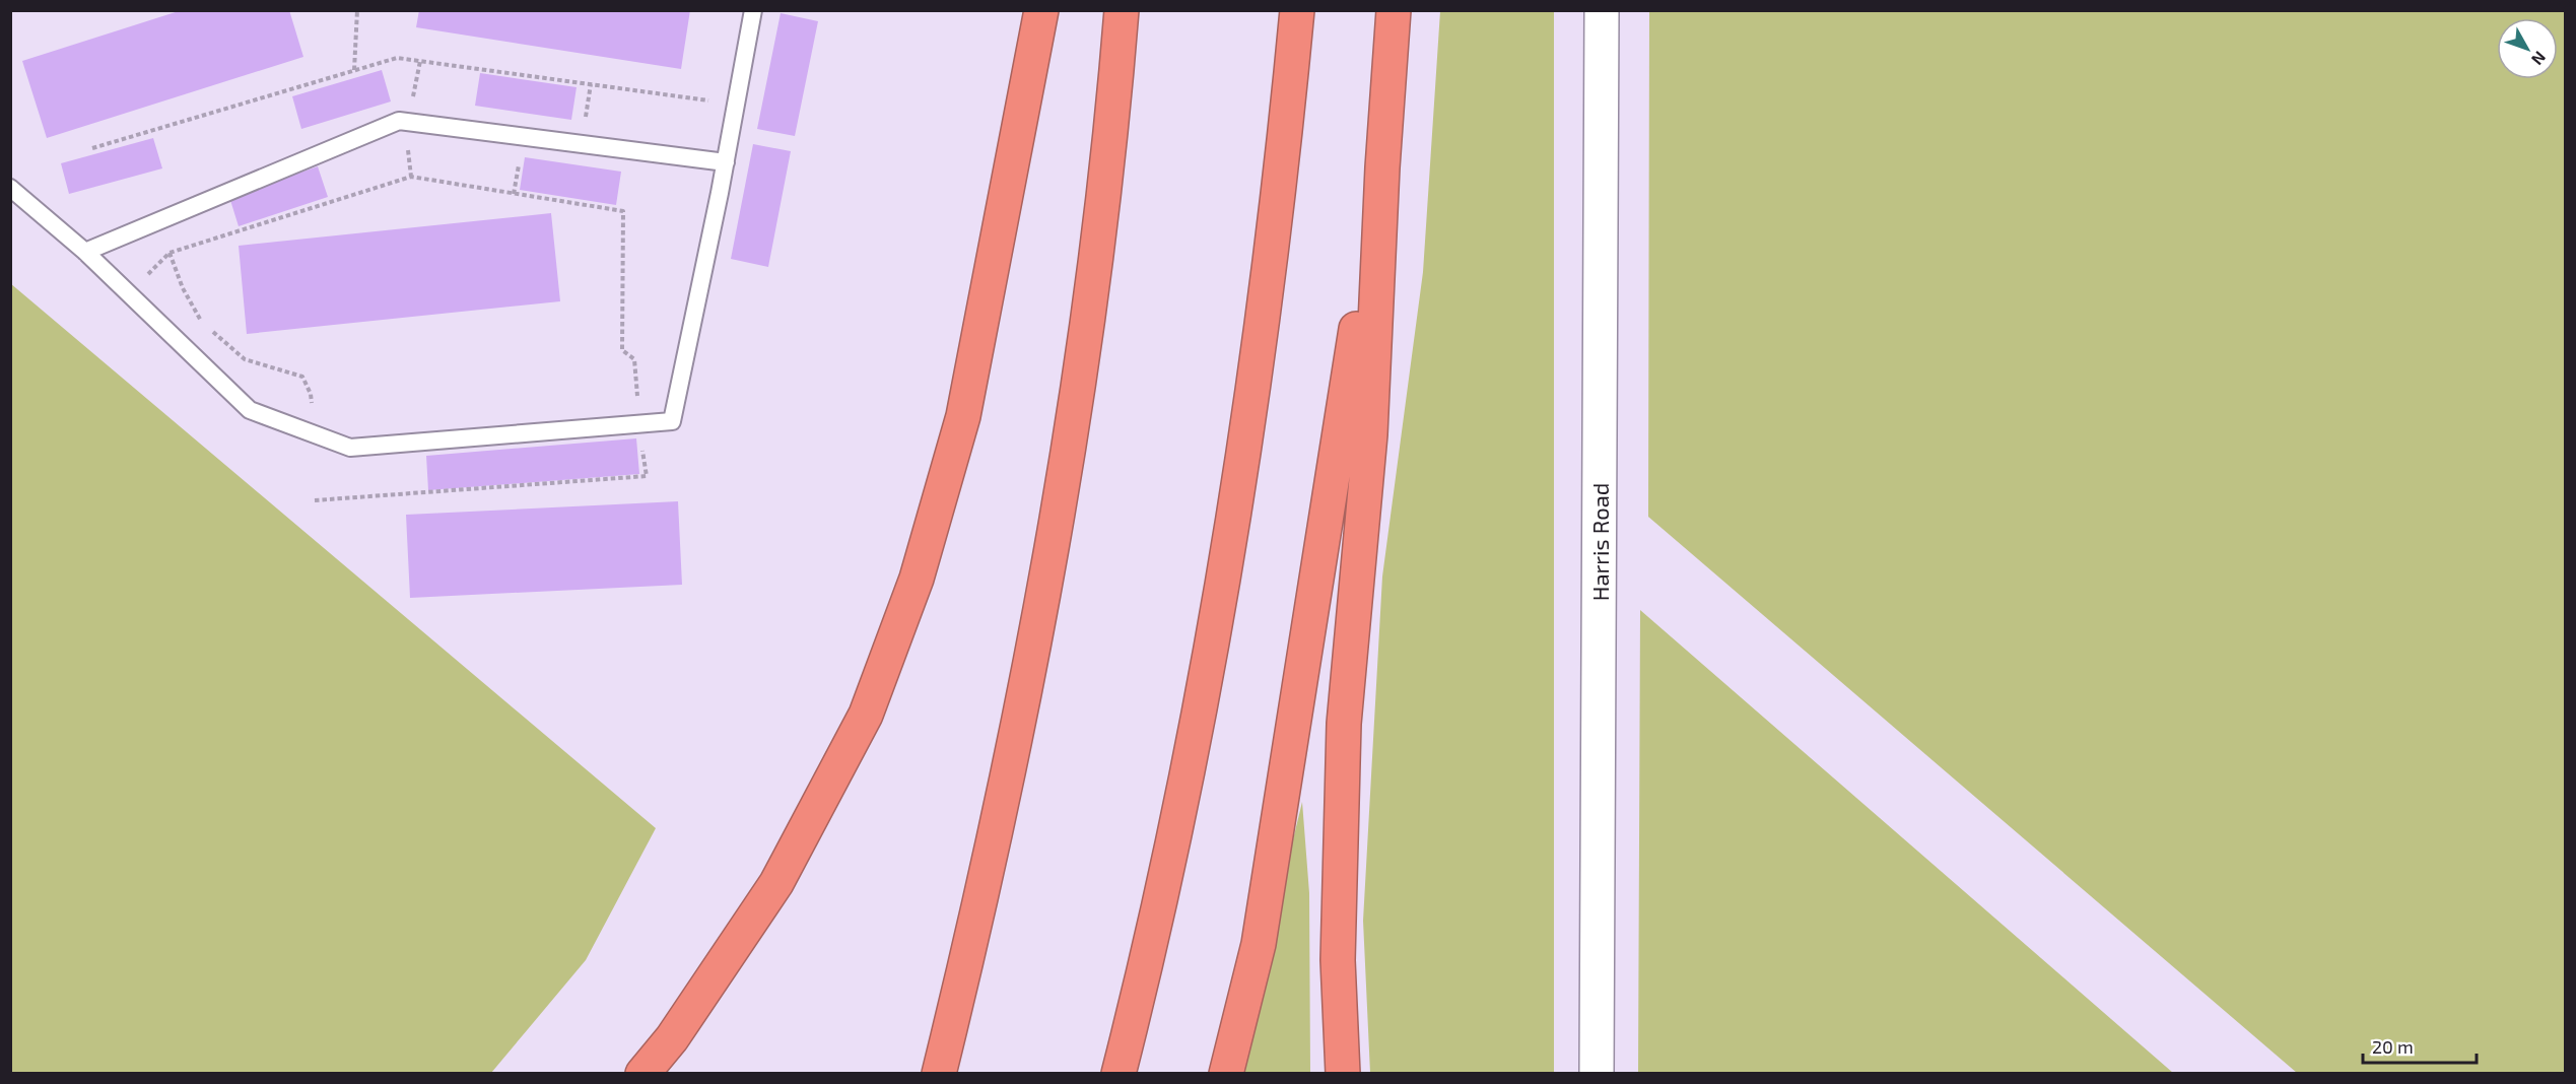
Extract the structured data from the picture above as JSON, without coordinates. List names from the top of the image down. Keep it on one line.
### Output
{"streets":{"street":["Harris Road"]},"scale_bar":"20 m","north":"bottom right"}
